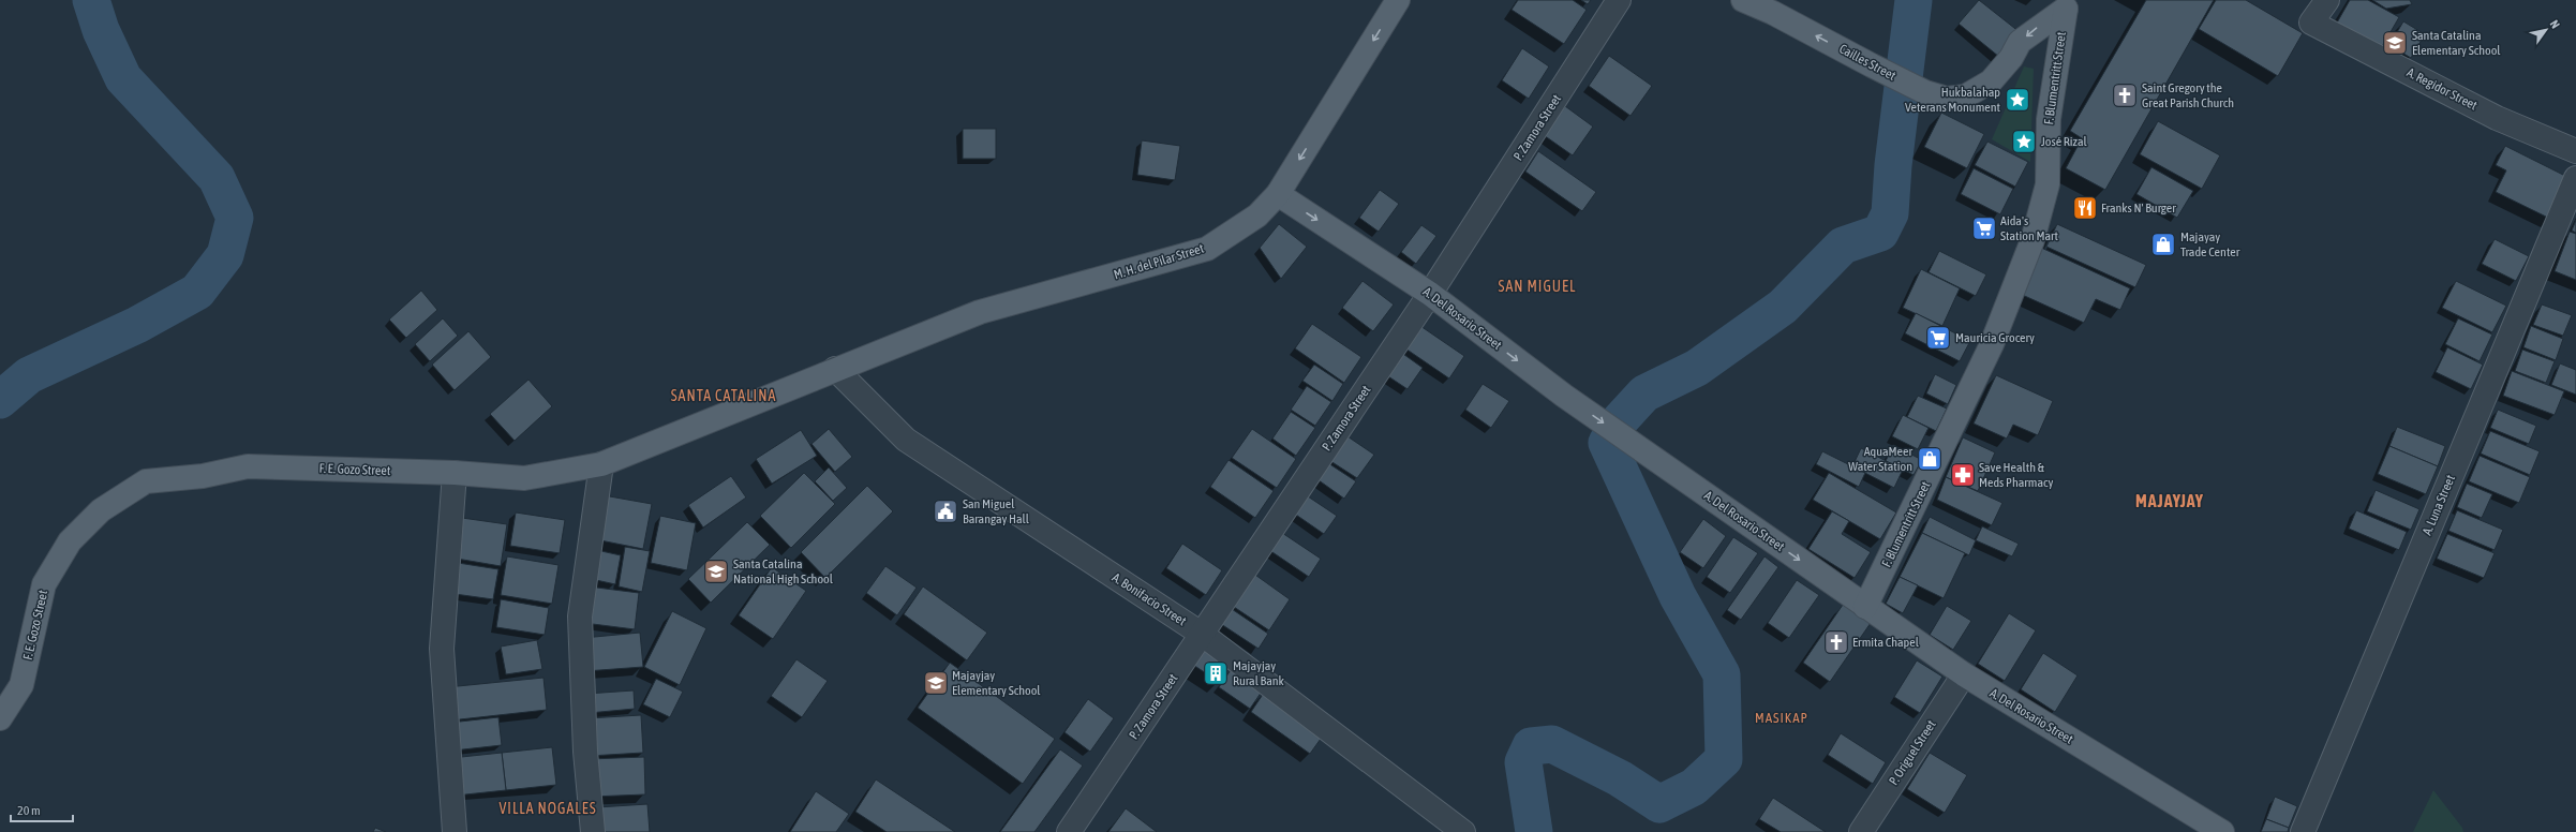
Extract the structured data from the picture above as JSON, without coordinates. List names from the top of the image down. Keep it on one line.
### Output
{"streets":{"main road":["Cailles Street","F. Blumentritt Street","M. H. del Pilar Street","A. Del Rosario Street","F. E. Gozo Street"],"street":["A. Regidor Street","P. Zamora Street","A. Luna Street","A. Bonifacio Street","P. Origuel Street"]},"crossings":[["Cailles Street","F. Blumentritt Street"],["F. Blumentritt Street","A. Del Rosario Street"],["P. Zamora Street","A. Del Rosario Street"],["P. Zamora Street","A. Bonifacio Street"],["M. H. del Pilar Street","A. Del Rosario Street"],["M. H. del Pilar Street","F. E. Gozo Street"],["M. H. del Pilar Street","A. Bonifacio Street"],["A. Del Rosario Street","P. Origuel Street"],["F. E. Gozo Street","A. Bonifacio Street"]],"one_way":["Cailles Street","A. Del Rosario Street"],"districts":["SAN MIGUEL","SANTA CATALINA","MAJAYJAY","MASIKAP","VILLA NOGALES"],"places":{"school or university":["Santa Catalina Elementary School","Santa Catalina National High School","Majayjay Elementary School"],"church":["Saint Gregory the Great Parish Church","Ermita Chapel"],"place":["Hukbalahap Veterans Monument","José Rizal"],"restaurant":["Franks N' Burger"],"supermarket":["Aida's Station Mart","Mauricia Grocery"],"shop":["Majayay Trade Center","AquaMeer Water Station"],"pharmacy":["Save Health & Meds Pharmacy"],"public building":["San Miguel Barangay Hall"],"building":["Majayjay Rural Bank"]},"scale_bar":"20 m","north":"top right"}
